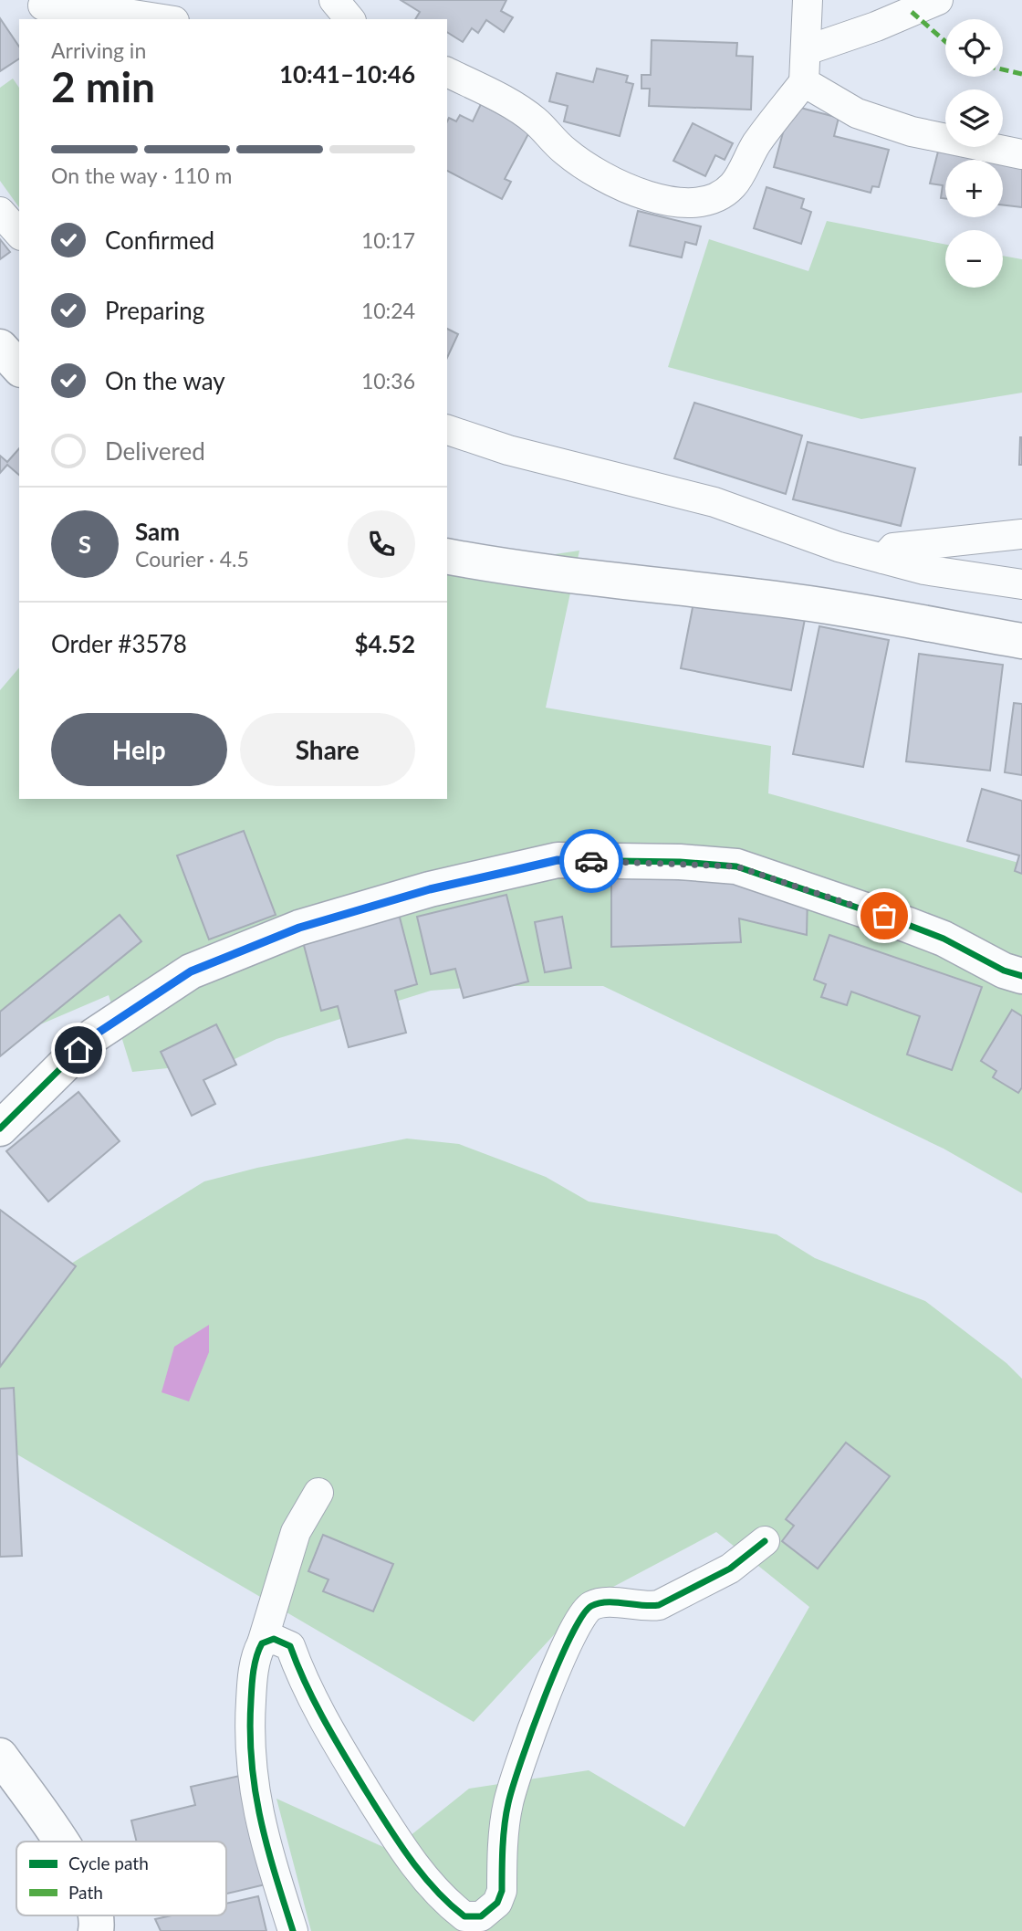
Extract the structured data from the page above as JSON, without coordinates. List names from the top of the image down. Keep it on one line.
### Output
{"legend":["Cycle path","Path"],"page":{"map_buttons":["+","−"],"heading":["2 min","Arriving in","10:41–10:46"],"panel":["Sam","Courier · 4.5","Order #3578","$4.52"],"bar":"On the way · 110 m","list":[["Confirmed","10:17"],["Preparing","10:24"],["On the way","10:36"],"Delivered"],"round":"S","buttons":["Help","Share"]}}
